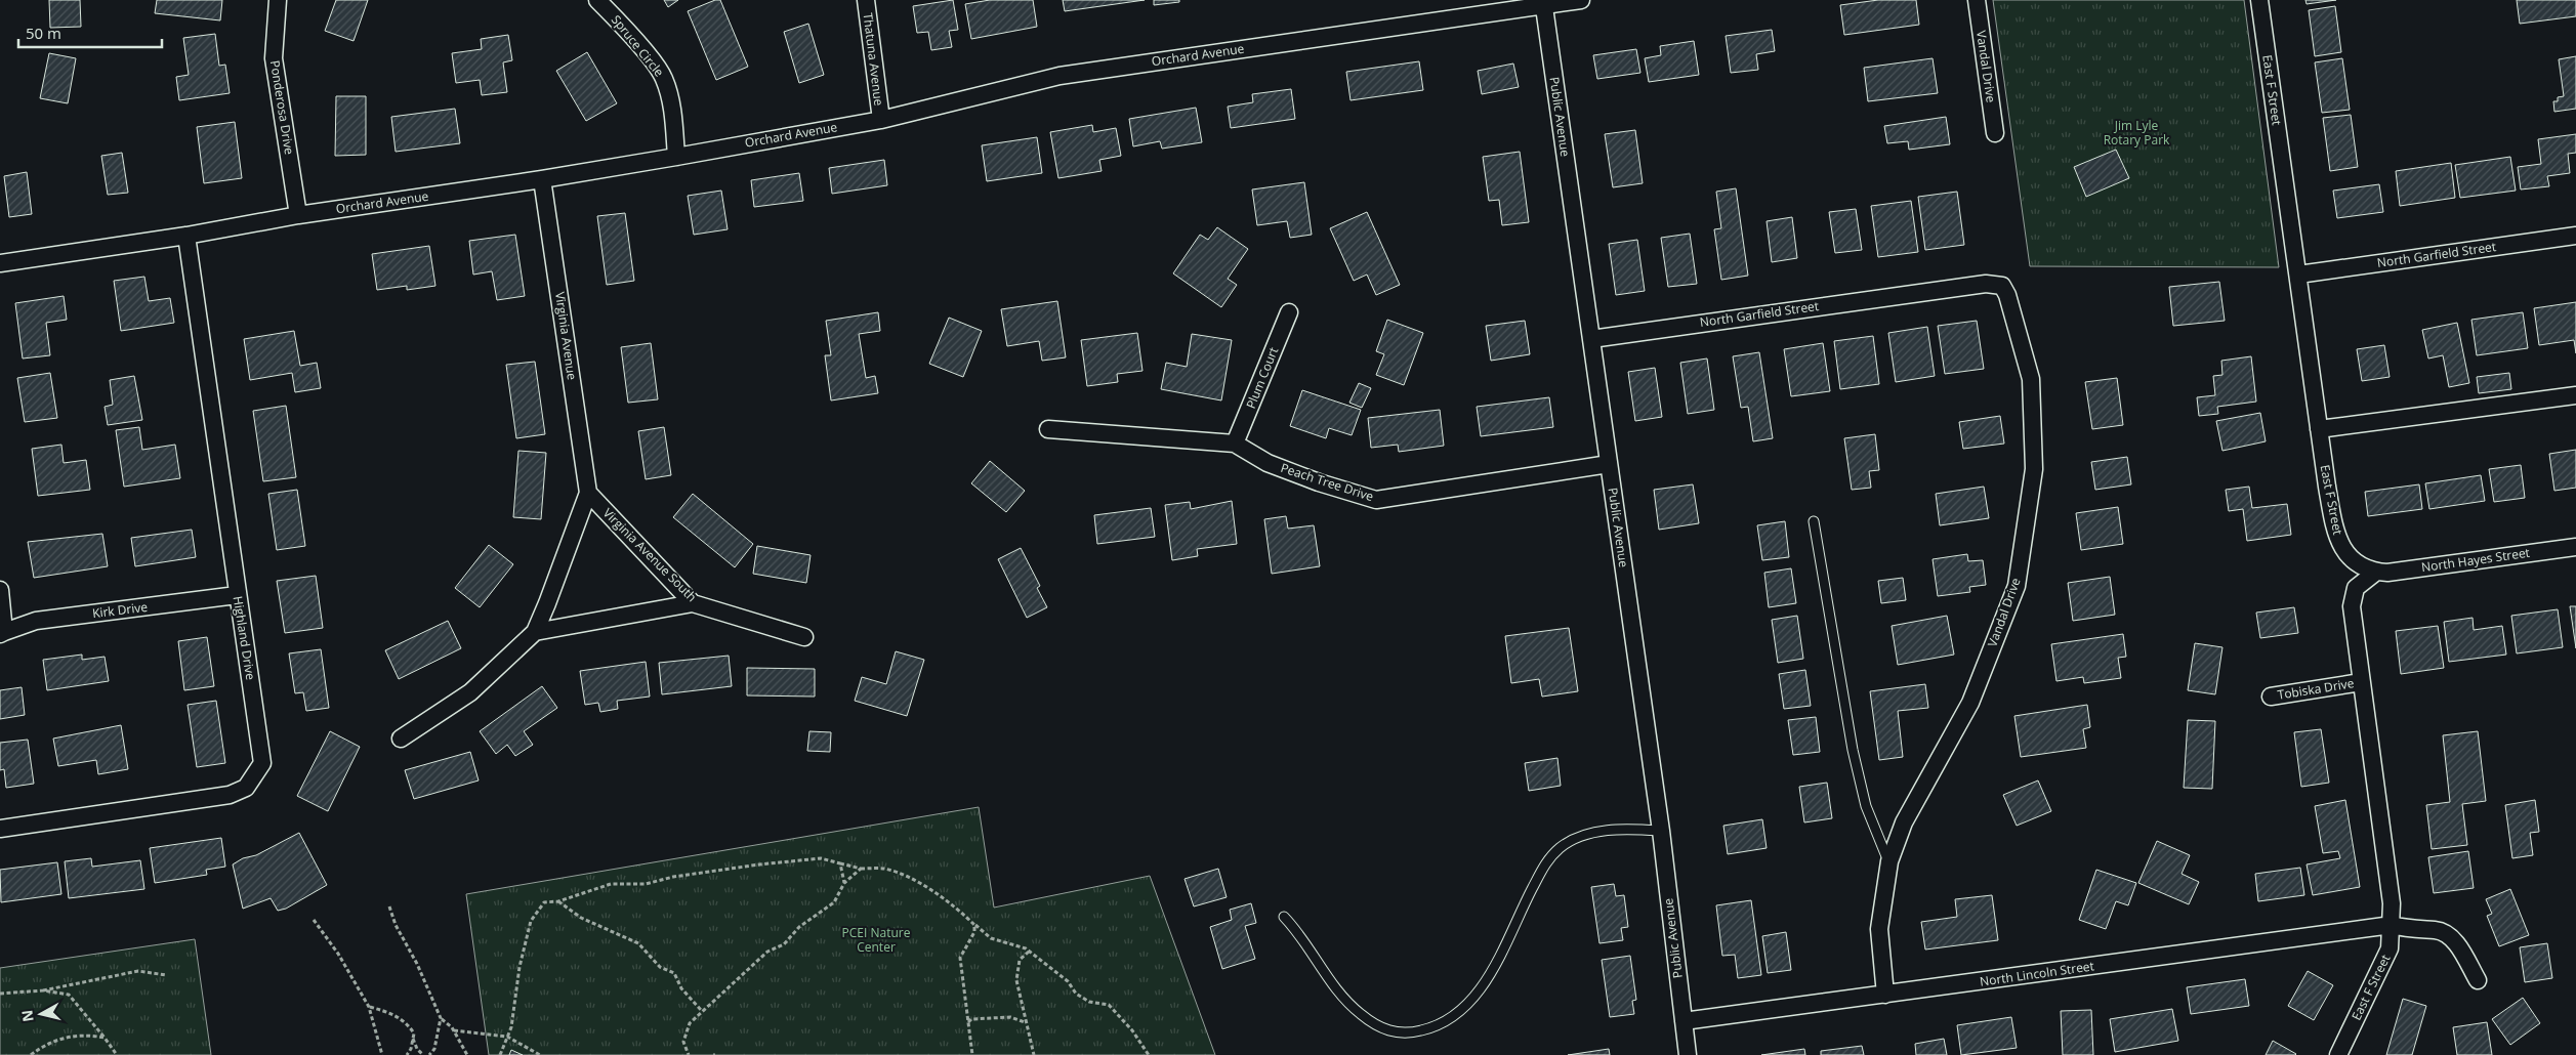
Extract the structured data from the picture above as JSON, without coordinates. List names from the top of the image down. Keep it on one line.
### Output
{"streets":{"street":["Spruce Circle","Orchard Avenue","Thatuna Avenue","Vandal Drive","East F Street","Ponderosa Drive","Public Avenue","North Garfield Street","Virginia Avenue","Plum Court","Peach Tree Drive","Virginia Avenue South","North Hayes Street","Kirk Drive","Highland Drive","Tobiska Drive","North Lincoln Street"]},"crossings":[["Spruce Circle","Orchard Avenue"],["Orchard Avenue","Thatuna Avenue"],["Orchard Avenue","Ponderosa Drive"],["Orchard Avenue","Public Avenue"],["Orchard Avenue","Virginia Avenue"],["Orchard Avenue","Highland Drive"],["Vandal Drive","North Garfield Street"],["Vandal Drive","North Lincoln Street"],["East F Street","North Garfield Street"],["East F Street","North Hayes Street"],["East F Street","Tobiska Drive"],["East F Street","North Lincoln Street"],["Public Avenue","North Garfield Street"],["Public Avenue","Peach Tree Drive"],["Public Avenue","North Lincoln Street"],["Virginia Avenue","Virginia Avenue South"],["Plum Court","Peach Tree Drive"],["Kirk Drive","Highland Drive"]],"parks":["Jim Lyle Rotary Park","PCEI Nature Center"],"scale_bar":"50 m","north":"left"}
